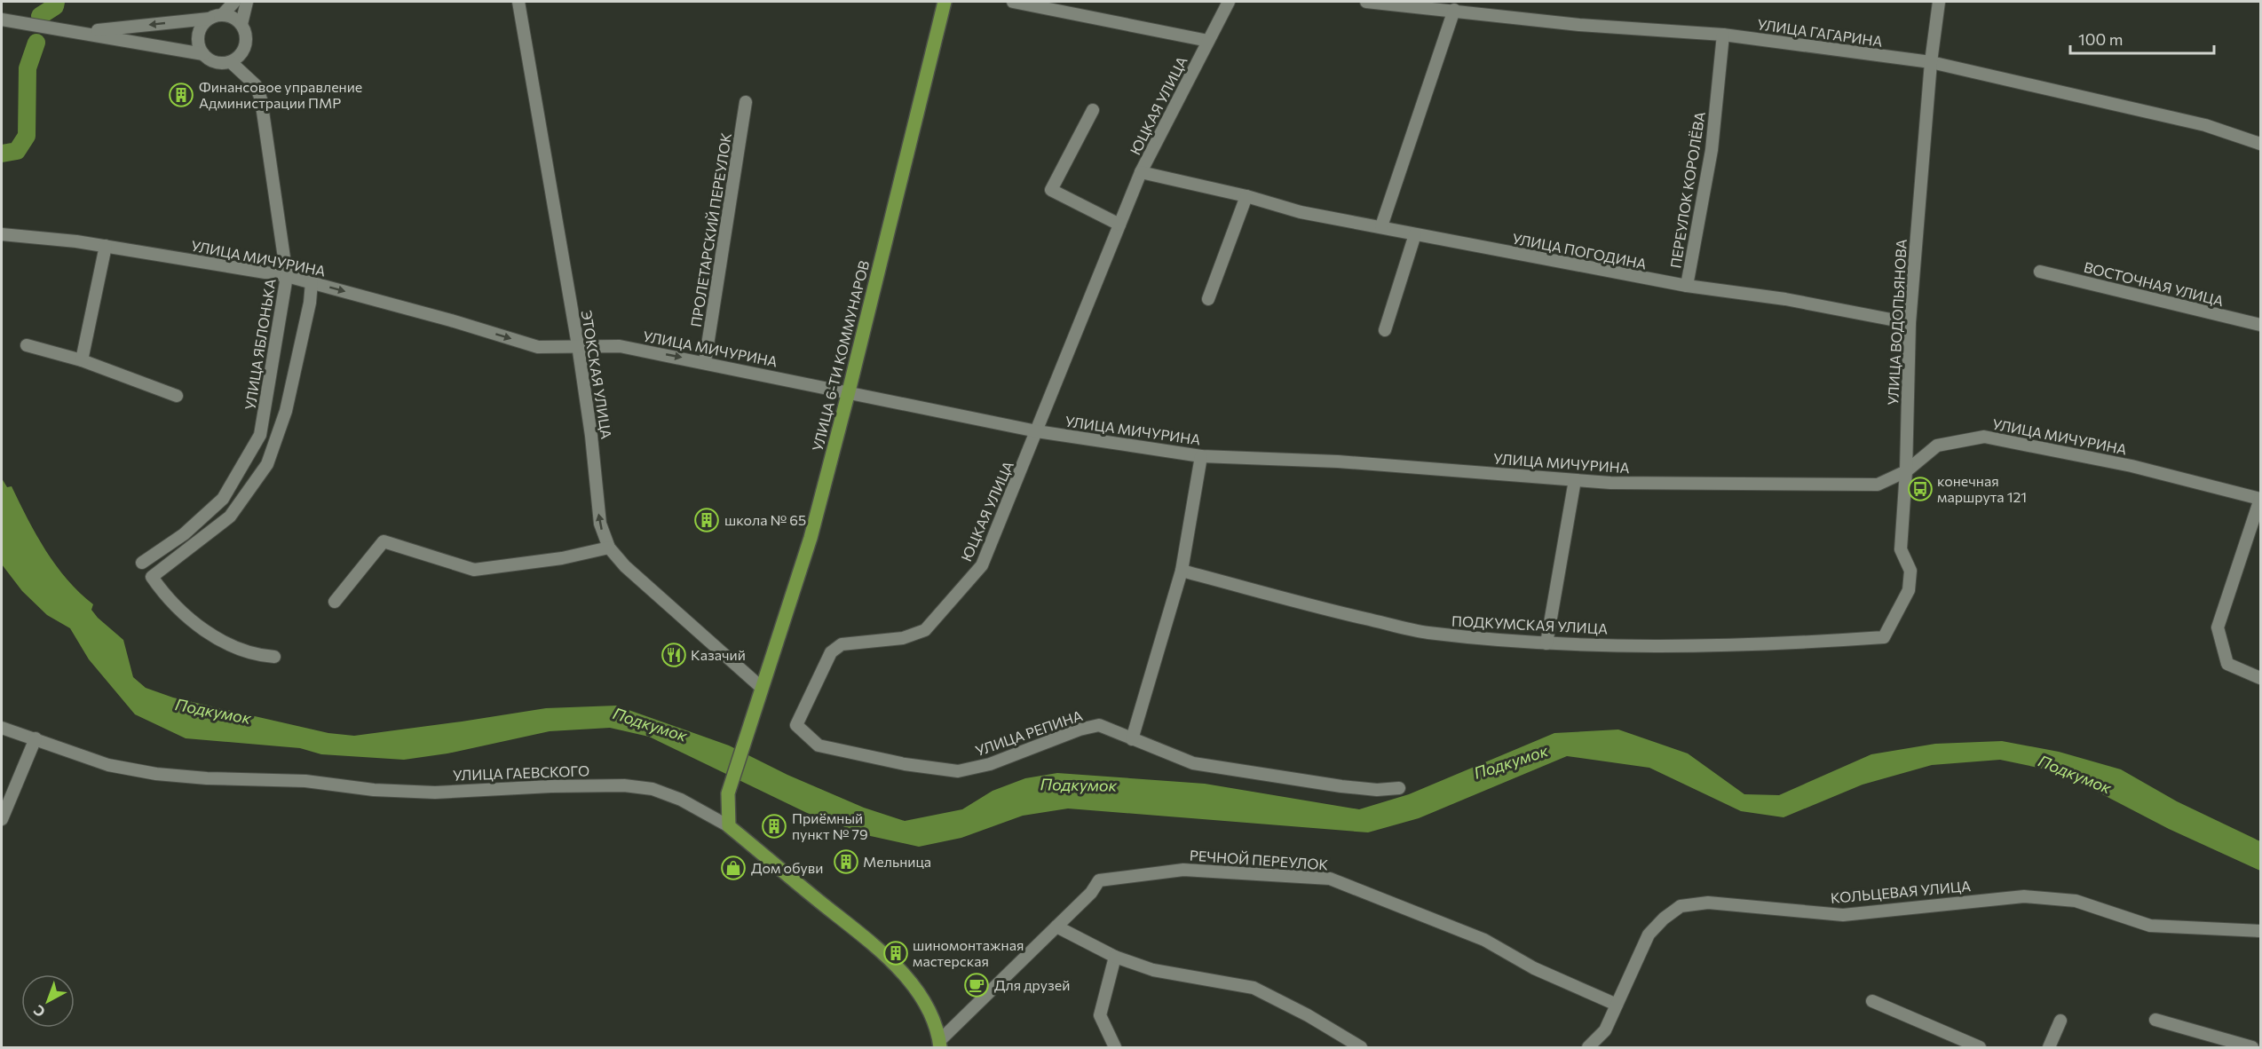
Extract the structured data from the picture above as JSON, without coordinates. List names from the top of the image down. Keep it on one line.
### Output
{"streets":{"main road":["УЛИЦА 6-ТИ КОММУНАРОВ","УЛИЦА ГАЕВСКОГО"],"street":["УЛИЦА ГАГАРИНА","ЮЦКАЯ УЛИЦА","ПЕРЕУЛОК КОРОЛЁВА","ПРОЛЕТАРСКИЙ ПЕРЕУЛОК","УЛИЦА ПОГОДИНА","УЛИЦА МИЧУРИНА","ВОСТОЧНАЯ УЛИЦА","УЛИЦА ВОДОПЬЯНОВА","УЛИЦА ЯБЛОНЬКА","ЭТОКСКАЯ УЛИЦА","ПОДКУМСКАЯ УЛИЦА","УЛИЦА РЕПИНА","РЕЧНОЙ ПЕРЕУЛОК","КОЛЬЦЕВАЯ УЛИЦА"]},"crossings":[["УЛИЦА ГАГАРИНА","ПЕРЕУЛОК КОРОЛЁВА"],["УЛИЦА ГАГАРИНА","УЛИЦА ВОДОПЬЯНОВА"],["ЮЦКАЯ УЛИЦА","УЛИЦА ПОГОДИНА"],["ЮЦКАЯ УЛИЦА","УЛИЦА МИЧУРИНА"],["ЮЦКАЯ УЛИЦА","УЛИЦА РЕПИНА"],["ПЕРЕУЛОК КОРОЛЁВА","УЛИЦА ПОГОДИНА"],["ПРОЛЕТАРСКИЙ ПЕРЕУЛОК","УЛИЦА МИЧУРИНА"],["УЛИЦА ПОГОДИНА","УЛИЦА ВОДОПЬЯНОВА"],["УЛИЦА МИЧУРИНА","УЛИЦА ВОДОПЬЯНОВА"],["УЛИЦА МИЧУРИНА","УЛИЦА ЯБЛОНЬКА"],["УЛИЦА МИЧУРИНА","УЛИЦА 6-ТИ КОММУНАРОВ"],["УЛИЦА МИЧУРИНА","ЭТОКСКАЯ УЛИЦА"],["УЛИЦА ВОДОПЬЯНОВА","ПОДКУМСКАЯ УЛИЦА"],["УЛИЦА 6-ТИ КОММУНАРОВ","ЭТОКСКАЯ УЛИЦА"],["УЛИЦА 6-ТИ КОММУНАРОВ","УЛИЦА ГАЕВСКОГО"],["УЛИЦА ГАЕВСКОГО","РЕЧНОЙ ПЕРЕУЛОК"],["РЕЧНОЙ ПЕРЕУЛОК","КОЛЬЦЕВАЯ УЛИЦА"]],"water":["Подкумок"],"places":{"building":["Финансовое управление Администрации ПМР","школа № 65","Приёмный пункт № 79","Мельница","шиномонтажная мастерская"],"bus stop":["конечная маршрута 121"],"restaurant":["Казачий"],"shop":["Дом обуви"],"cafe":["Для друзей"]},"scale_bar":"100 m","north":"bottom left"}
